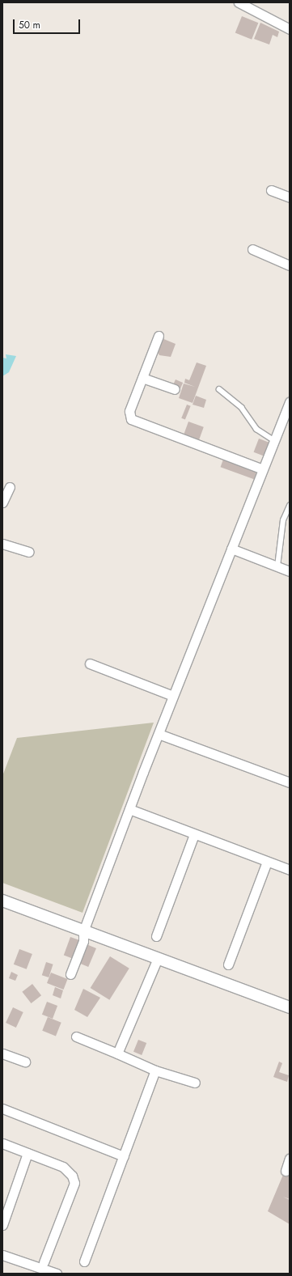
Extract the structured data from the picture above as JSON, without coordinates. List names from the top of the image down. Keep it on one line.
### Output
{"scale_bar":"50 m"}
